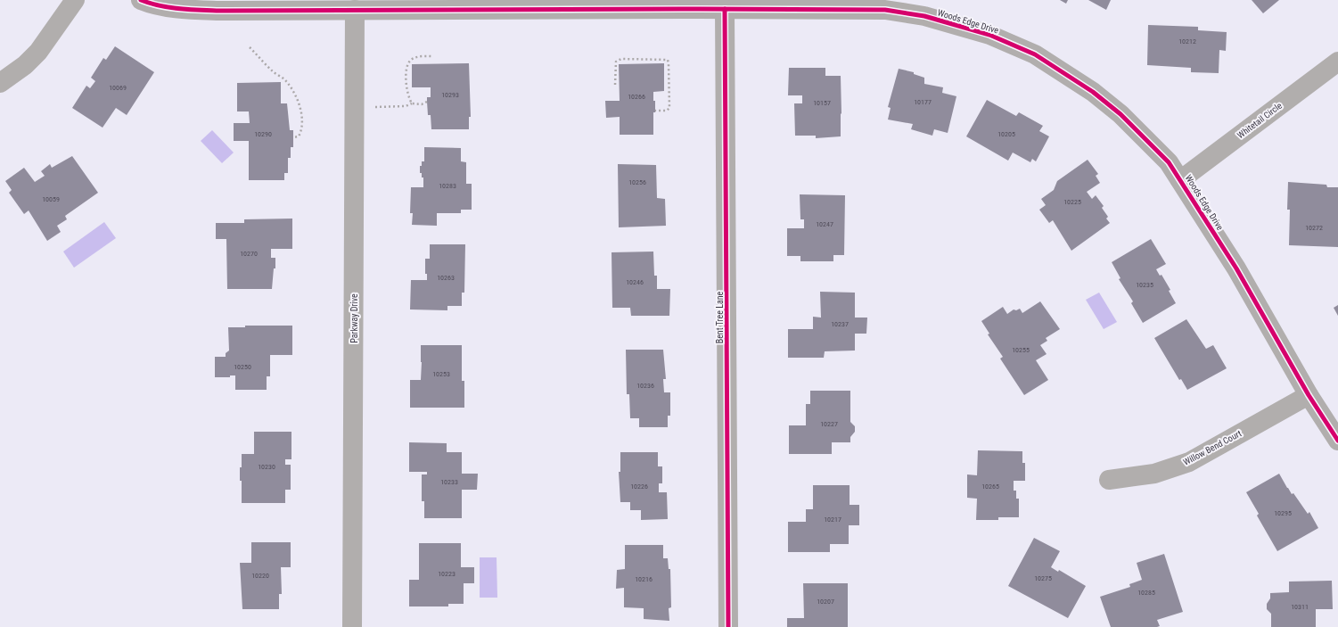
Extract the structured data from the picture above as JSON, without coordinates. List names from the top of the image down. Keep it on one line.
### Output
{"streets":{"street":["Woods Edge Drive","Whitetail Circle","Bent Tree Lane","Parkway Drive","Willow Bend Court"]},"crossings":[["Woods Edge Drive","Whitetail Circle"],["Woods Edge Drive","Bent Tree Lane"],["Woods Edge Drive","Parkway Drive"],["Woods Edge Drive","Willow Bend Court"]],"house_numbers":["10212","10069","10293","10266","10177","10157","10290","10205","10256","10283","10059","10225","10247","10272","10270","10263","10246","10235","10237","10255","10250","10253","10236","10227","10230","10233","10226","10265","10295","10217","10223","10220","10275","10216","10285","10207","10311"]}
